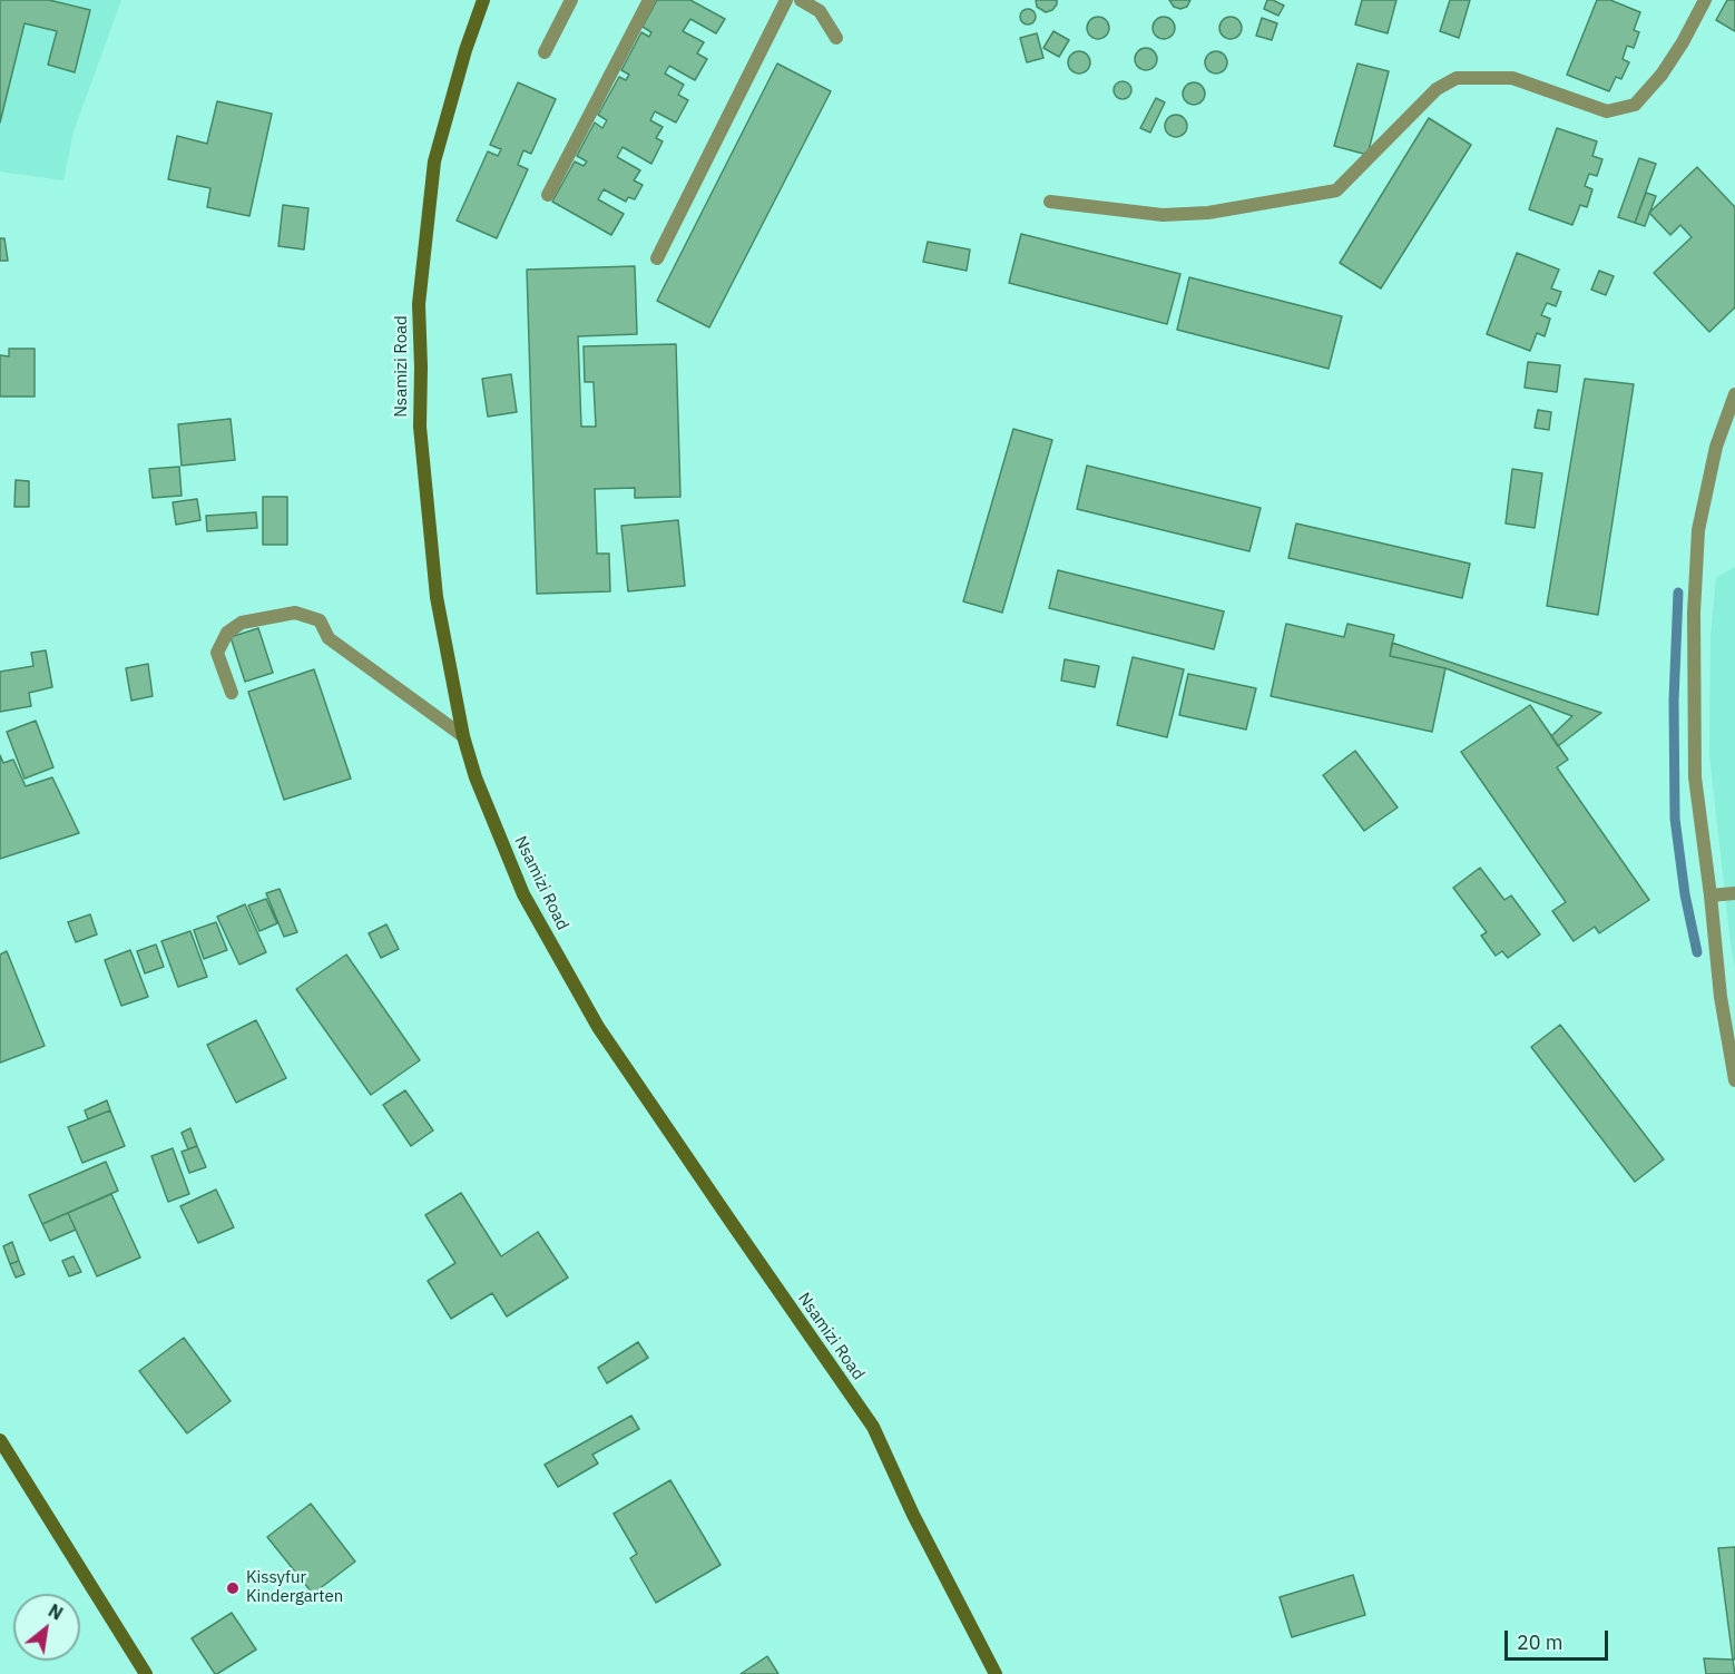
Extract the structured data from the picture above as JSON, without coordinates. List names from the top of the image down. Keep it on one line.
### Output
{"streets":{"street":["Nsamizi Road"]},"places":["Kissyfur Kindergarten"],"scale_bar":"20 m","north":"top right"}
